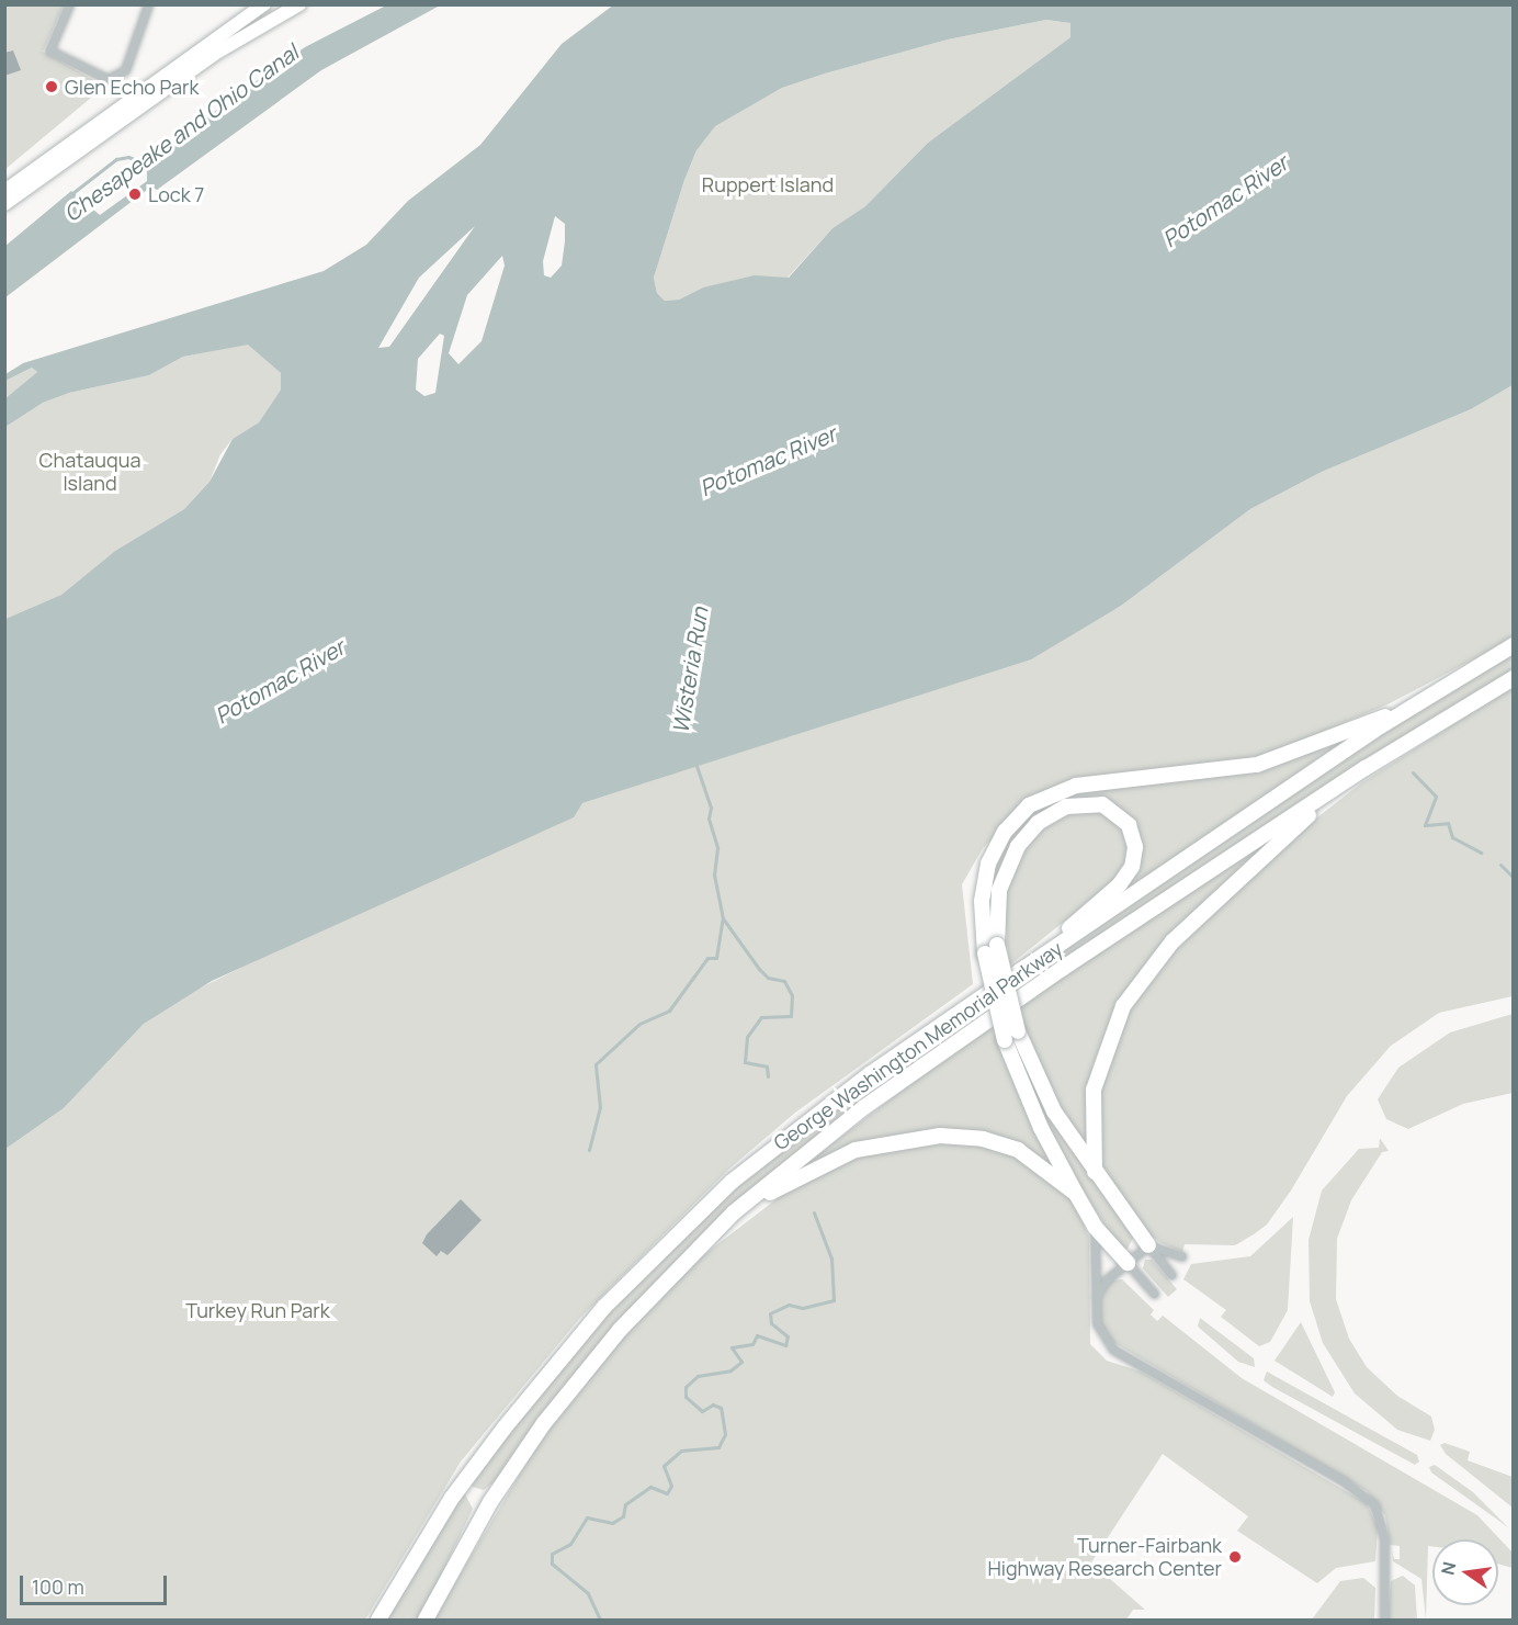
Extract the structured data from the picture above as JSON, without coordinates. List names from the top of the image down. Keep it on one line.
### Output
{"streets":{"highway":["George Washington Memorial Parkway"]},"water":["Chesapeake and Ohio Canal","Potomac River","Wisteria Run"],"parks":["Ruppert Island","Chatauqua Island","Turkey Run Park"],"places":["Glen Echo Park","Lock 7","Turner-Fairbank Highway Research Center"],"scale_bar":"100 m","north":"left"}
